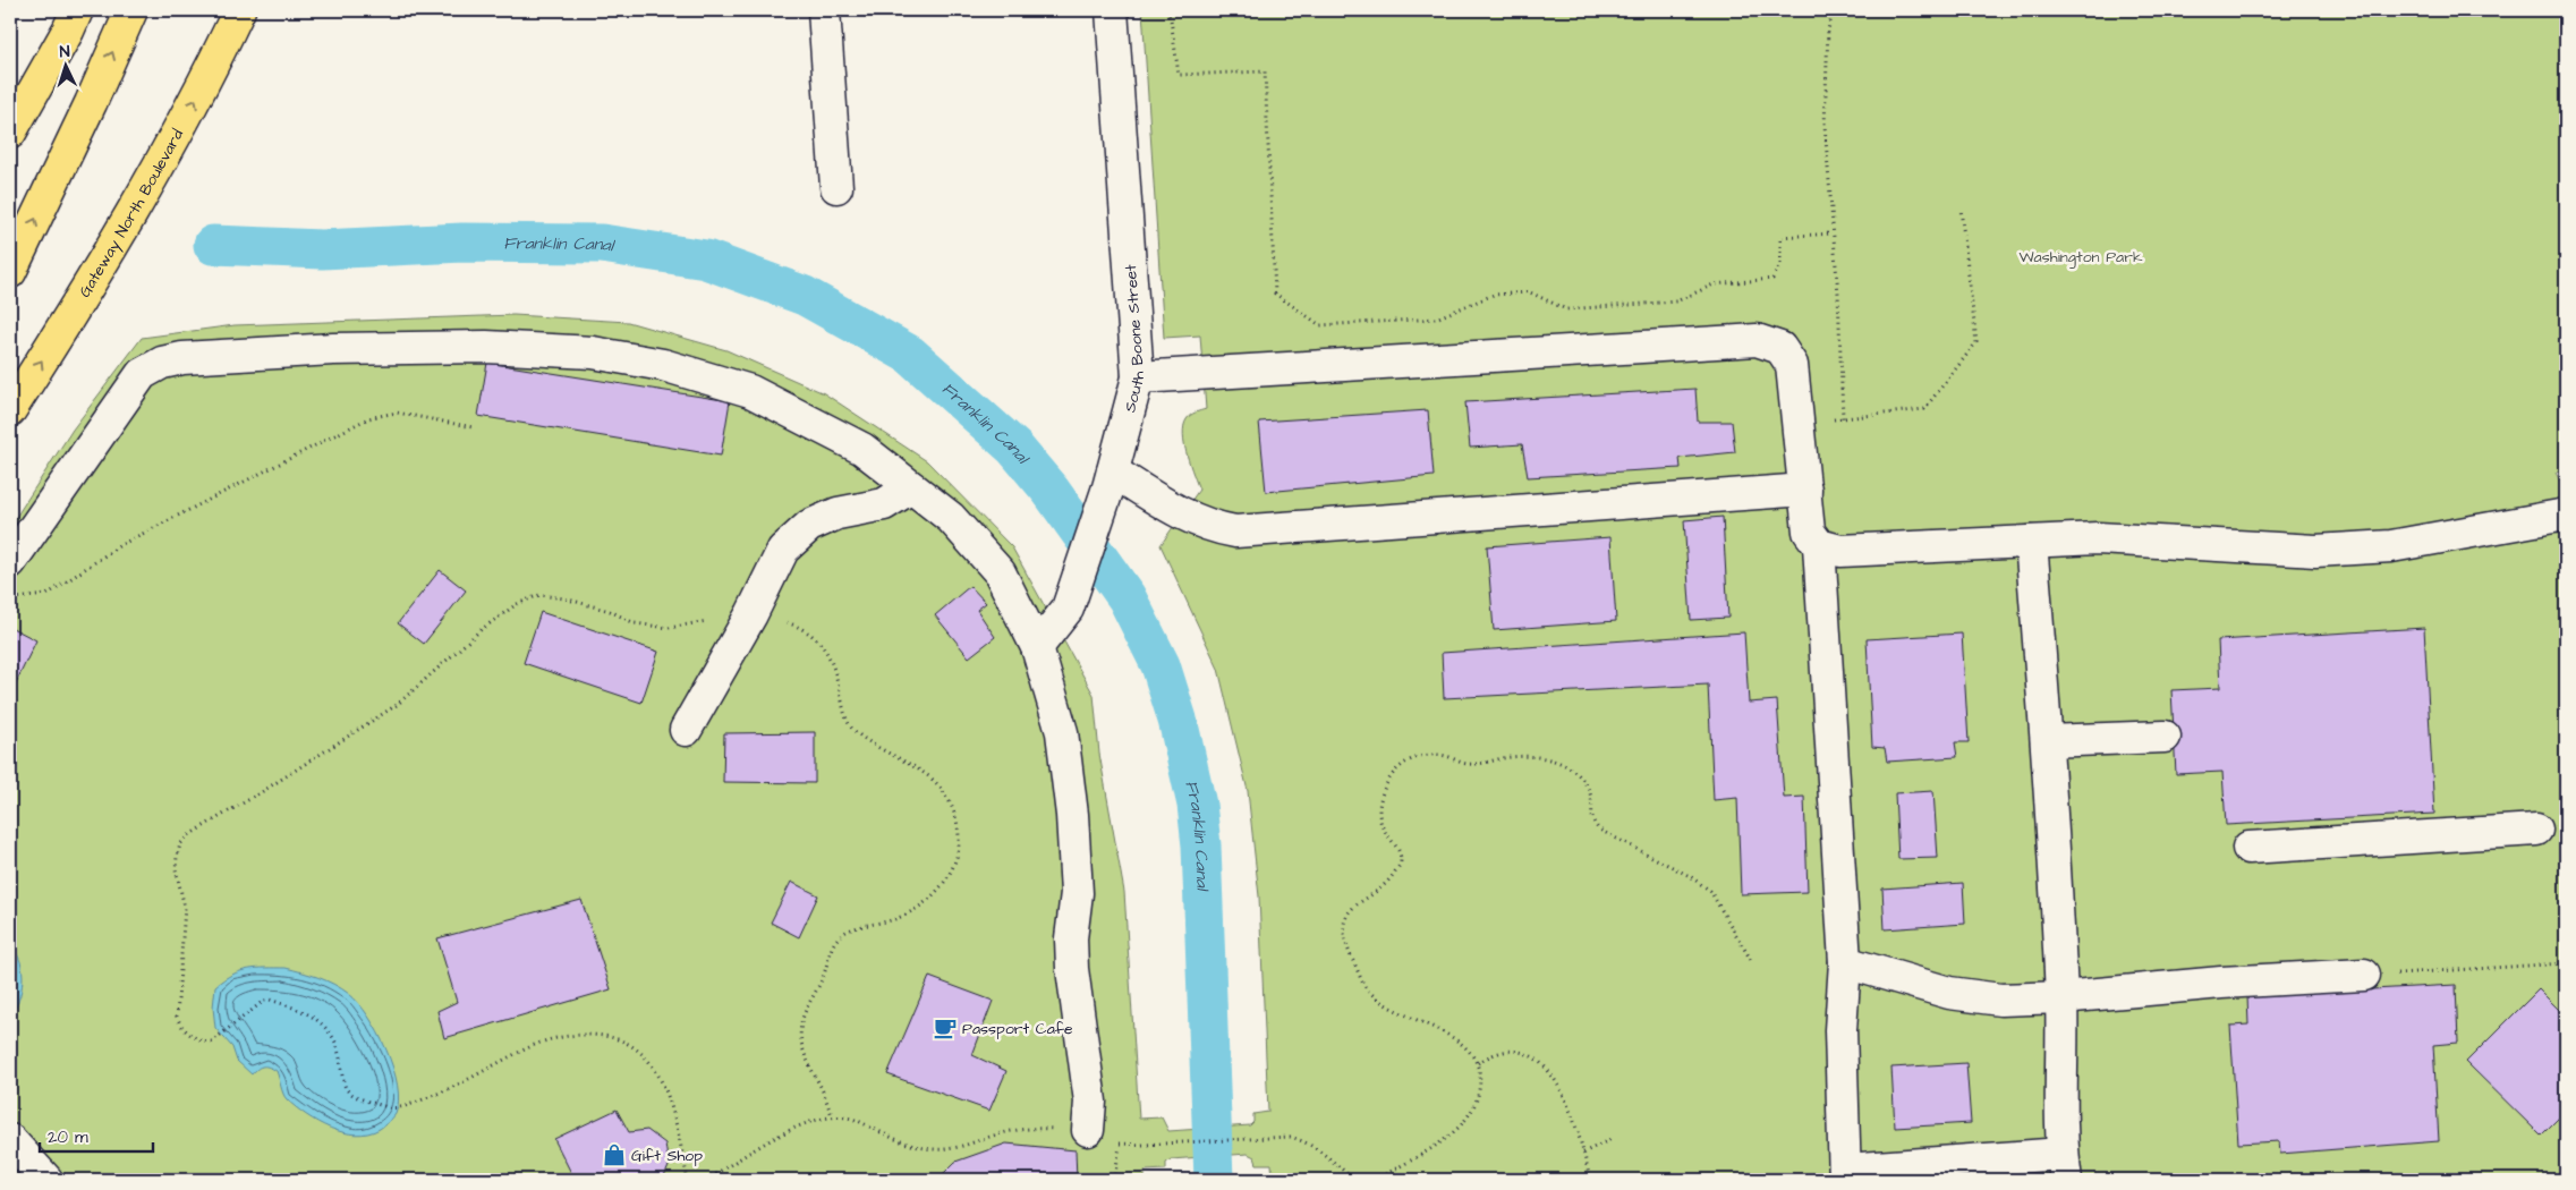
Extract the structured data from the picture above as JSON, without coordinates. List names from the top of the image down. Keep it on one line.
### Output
{"streets":{"main road":["Gateway North Boulevard"],"street":["South Boone Street"]},"water":["Franklin Canal"],"parks":["Washington Park"],"places":{"cafe":["Passport Cafe"],"shop":["Gift Shop"]},"scale_bar":"20 m","north":"top"}
